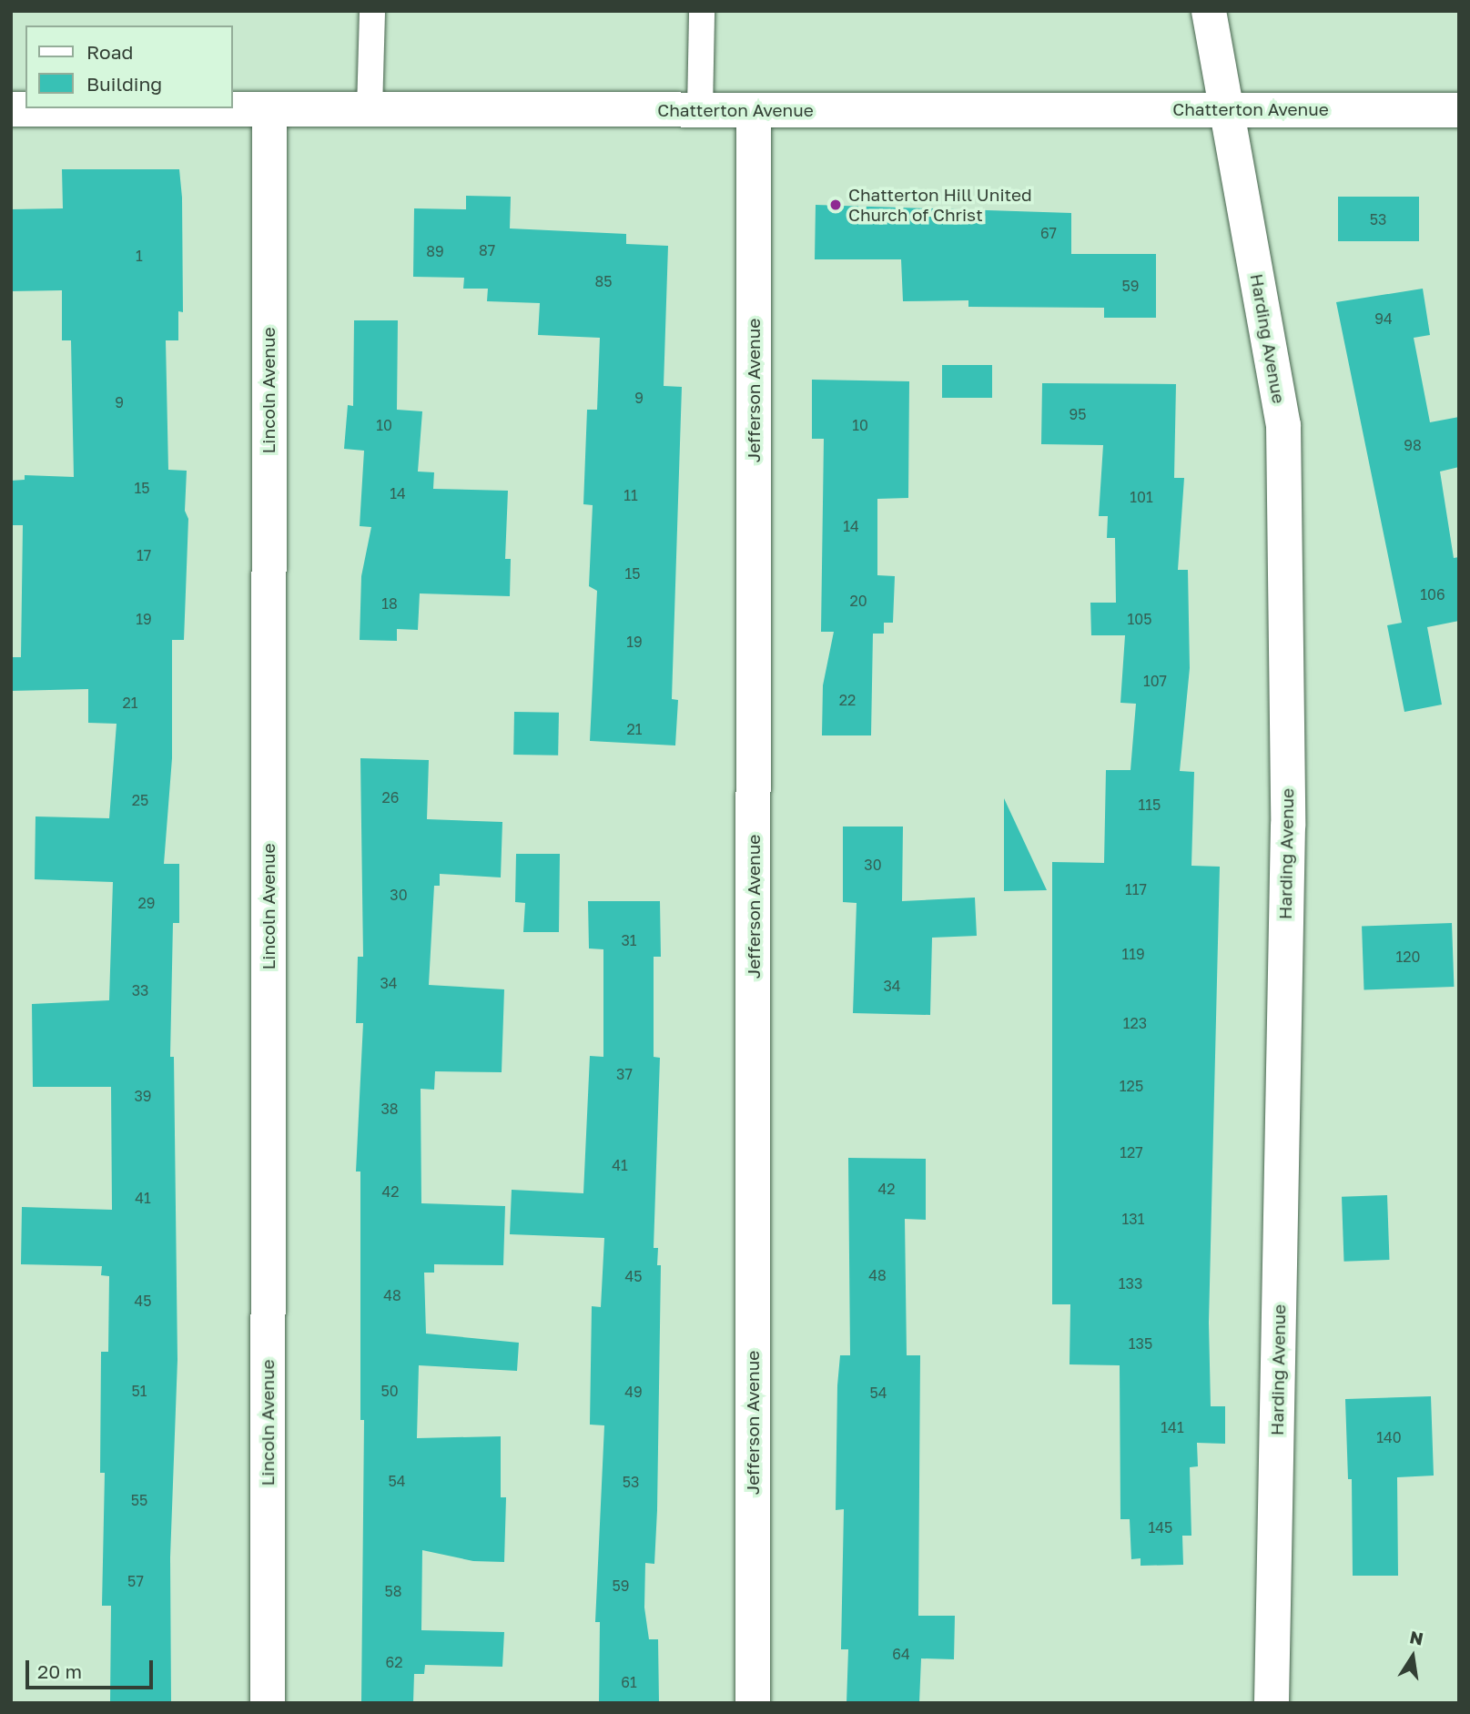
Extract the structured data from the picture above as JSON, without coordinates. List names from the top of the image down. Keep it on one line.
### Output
{"streets":{"street":["Chatterton Avenue","Harding Avenue","Lincoln Avenue","Jefferson Avenue"]},"crossings":[["Chatterton Avenue","Harding Avenue"],["Chatterton Avenue","Lincoln Avenue"],["Chatterton Avenue","Jefferson Avenue"]],"places":["Chatterton Hill United Church of Christ"],"house_numbers":["53","67","87","89","1","85","59","94","9","9","95","10","10","98","15","14","11","101","14","17","15","106","20","18","19","105","19","107","22","21","21","26","25","115","30","117","30","29","31","119","120","34","34","33","123","37","125","39","38","127","41","42","42","41","131","48","45","133","48","45","135","51","50","49","54","141","140","54","53","55","145","57","59","58","64","62","61"],"legend":["Road","Building"],"scale_bar":"20 m","north":"top"}
